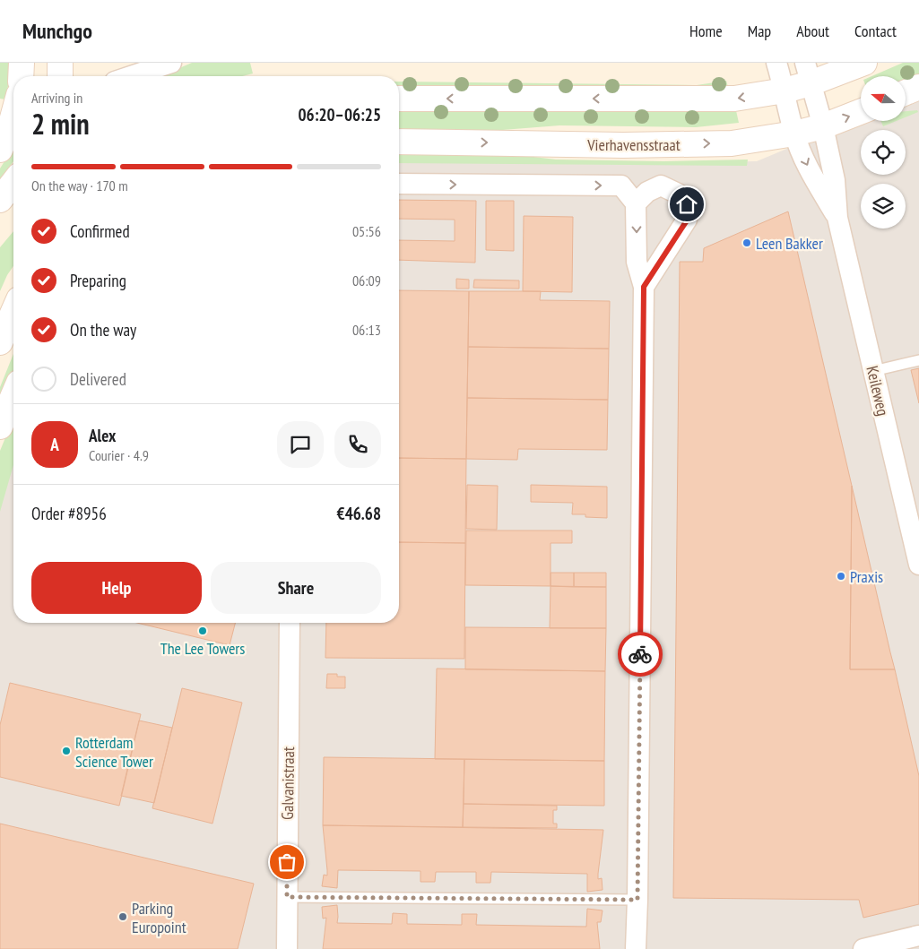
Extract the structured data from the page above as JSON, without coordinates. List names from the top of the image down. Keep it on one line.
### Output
{"streets":{"main road":["Vierhavensstraat"],"street":["Keileweg","Galvanistraat"]},"crossings":[["Vierhavensstraat","Keileweg"]],"places":["Leen Bakker","Praxis","The Lee Towers","Rotterdam Science Tower","Parking Europoint"],"north":"left","page":{"header":"Munchgo","nav":["Home","Map","About","Contact"],"heading":["2 min","Arriving in","06:20–06:25"],"panel":["Alex","Courier · 4.9","Order #8956","€46.68"],"bar":"On the way · 170 m","list":[["Confirmed","05:56"],["Preparing","06:09"],["On the way","06:13"],"Delivered"],"round":"A","buttons":["Help","Share"]}}
